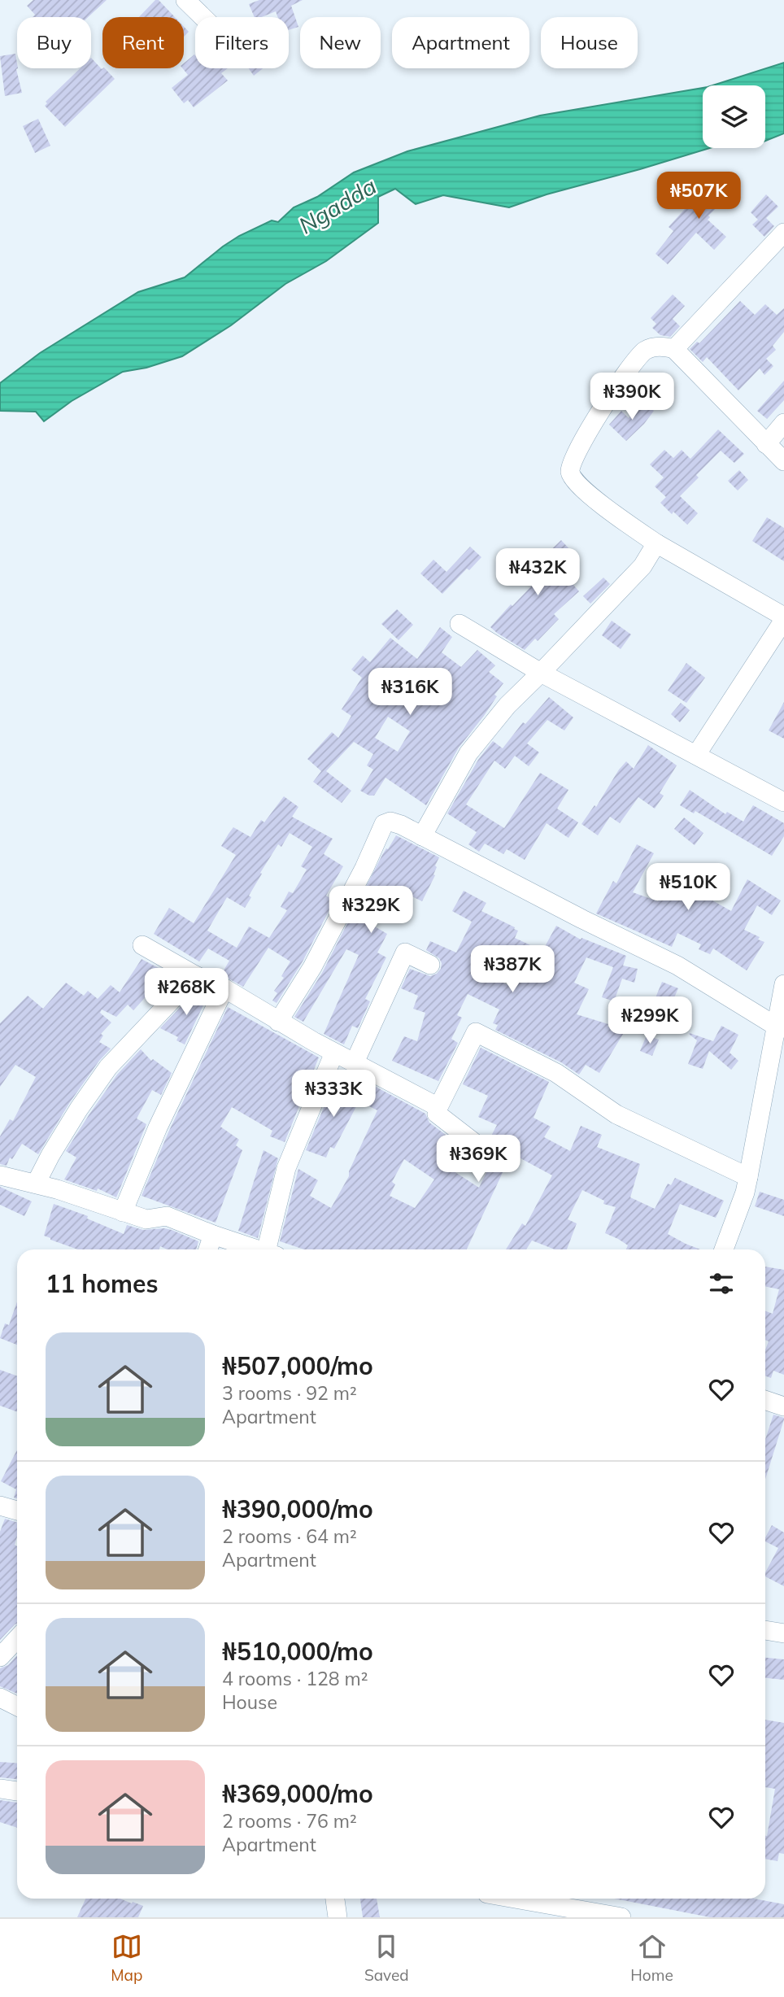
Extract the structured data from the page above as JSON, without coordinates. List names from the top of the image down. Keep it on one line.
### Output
{"water":["Ngadda"],"page":{"chip":["Buy","Rent","Filters","New","Apartment","House"],"price":["₦507K","₦390K","₦432K","₦316K","₦510K","₦329K","₦387K","₦268K","₦299K","₦333K","₦369K"],"heading":"11 homes","list":[{"name":"₦507,000/mo","note":"3 rooms · 92 m² · Apartment"},{"name":"₦390,000/mo","note":"2 rooms · 64 m² · Apartment"},{"name":"₦510,000/mo","note":"4 rooms · 128 m² · House"},{"name":"₦369,000/mo","note":"2 rooms · 76 m² · Apartment"}],"tabs":["Map","Saved","Home"]}}
